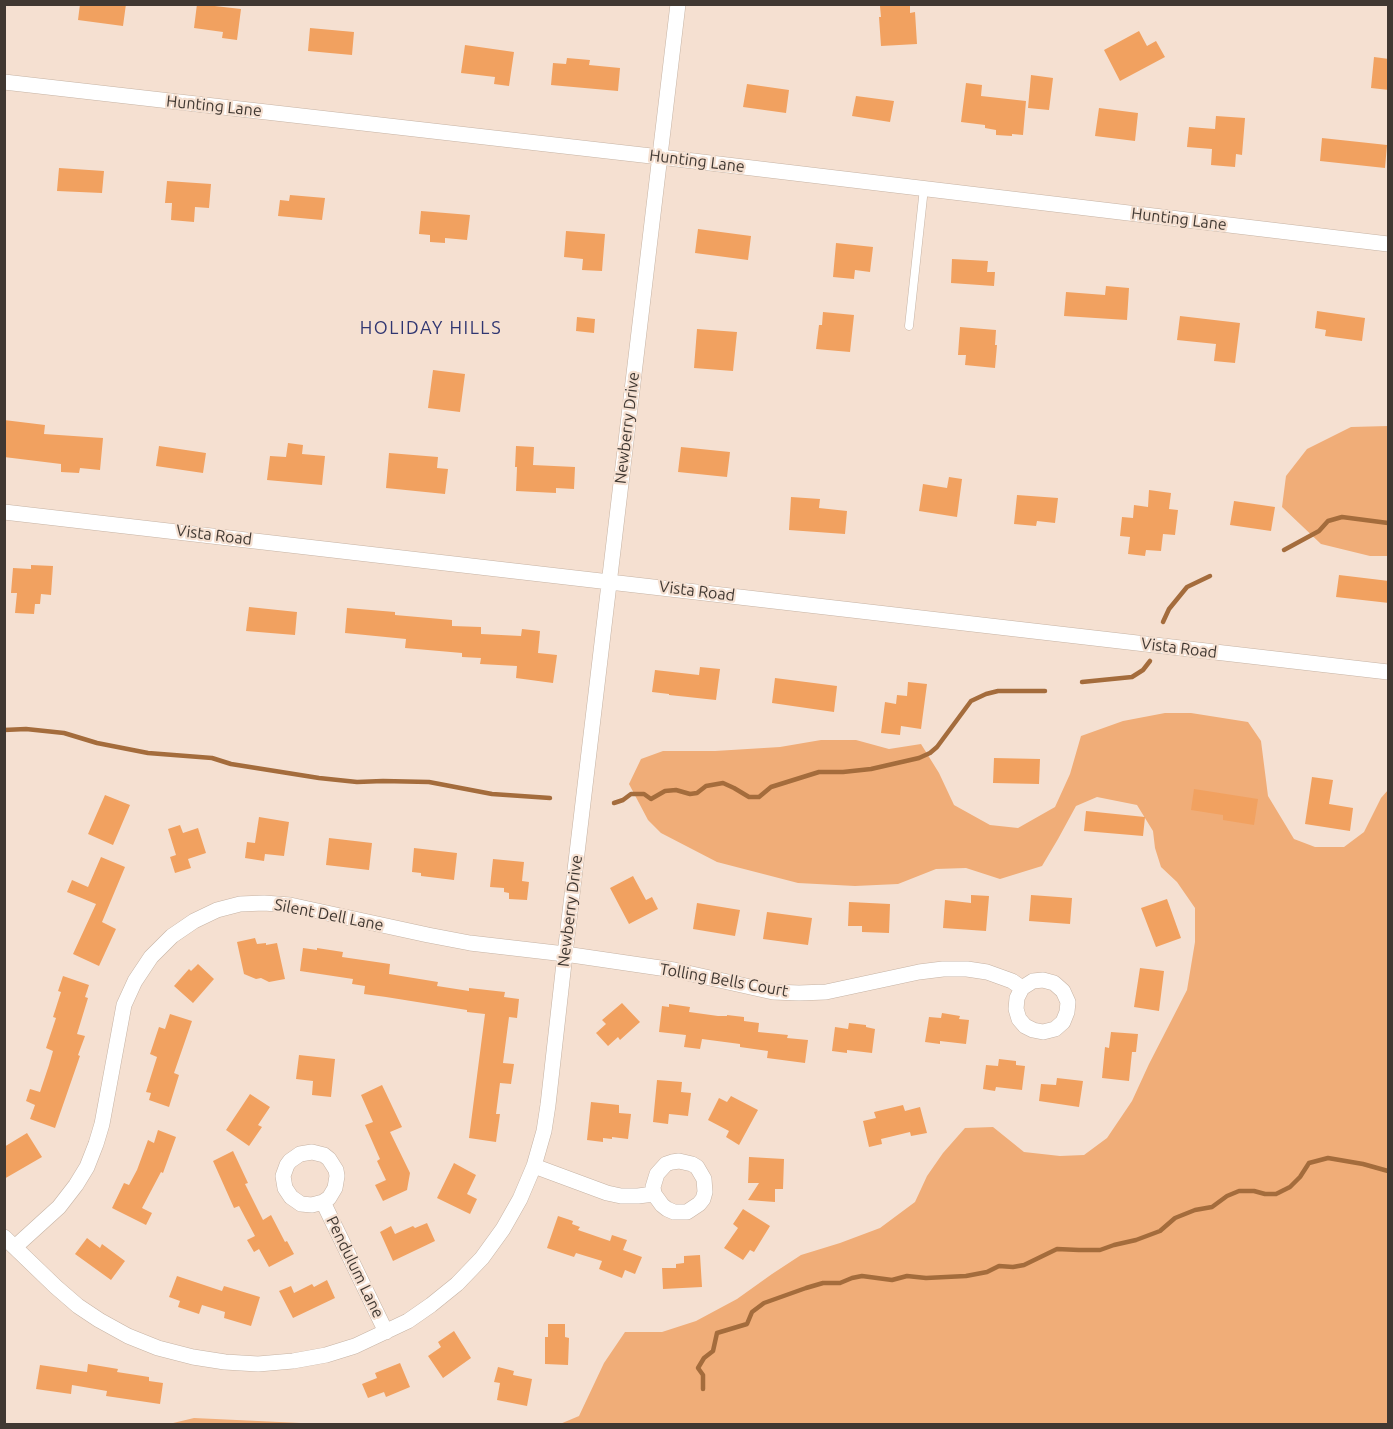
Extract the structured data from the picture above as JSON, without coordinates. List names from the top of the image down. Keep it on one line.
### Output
{"streets":{"street":["Hunting Lane","Newberry Drive","Vista Road","Silent Dell Lane","Tolling Bells Court","Pendulum Lane"]},"crossings":[["Hunting Lane","Newberry Drive"],["Newberry Drive","Vista Road"],["Newberry Drive","Silent Dell Lane"],["Newberry Drive","Tolling Bells Court"],["Newberry Drive","Pendulum Lane"],["Silent Dell Lane","Tolling Bells Court"]],"districts":["HOLIDAY HILLS"]}
